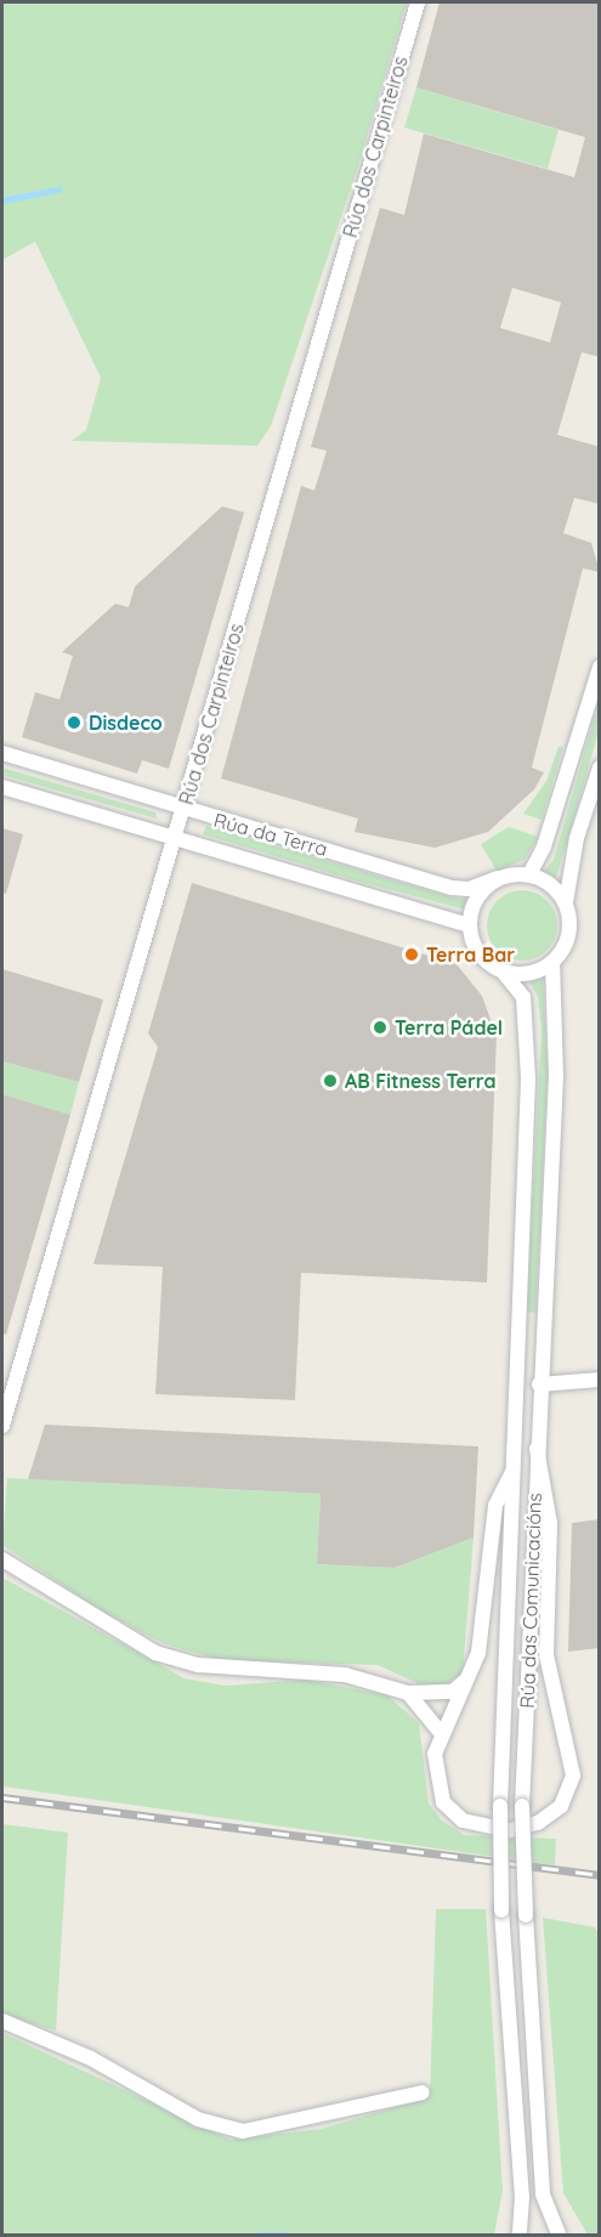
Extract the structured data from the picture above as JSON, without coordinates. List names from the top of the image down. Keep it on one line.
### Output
{"streets":{"street":["Rúa dos Carpinteiros","Rúa da Terra","Rúa das Comunicacións"]},"crossings":[["Rúa dos Carpinteiros","Rúa da Terra"],["Rúa da Terra","Rúa das Comunicacións"]],"places":["Disdeco","Terra Bar","Terra Pádel","AB Fitness Terra"]}
